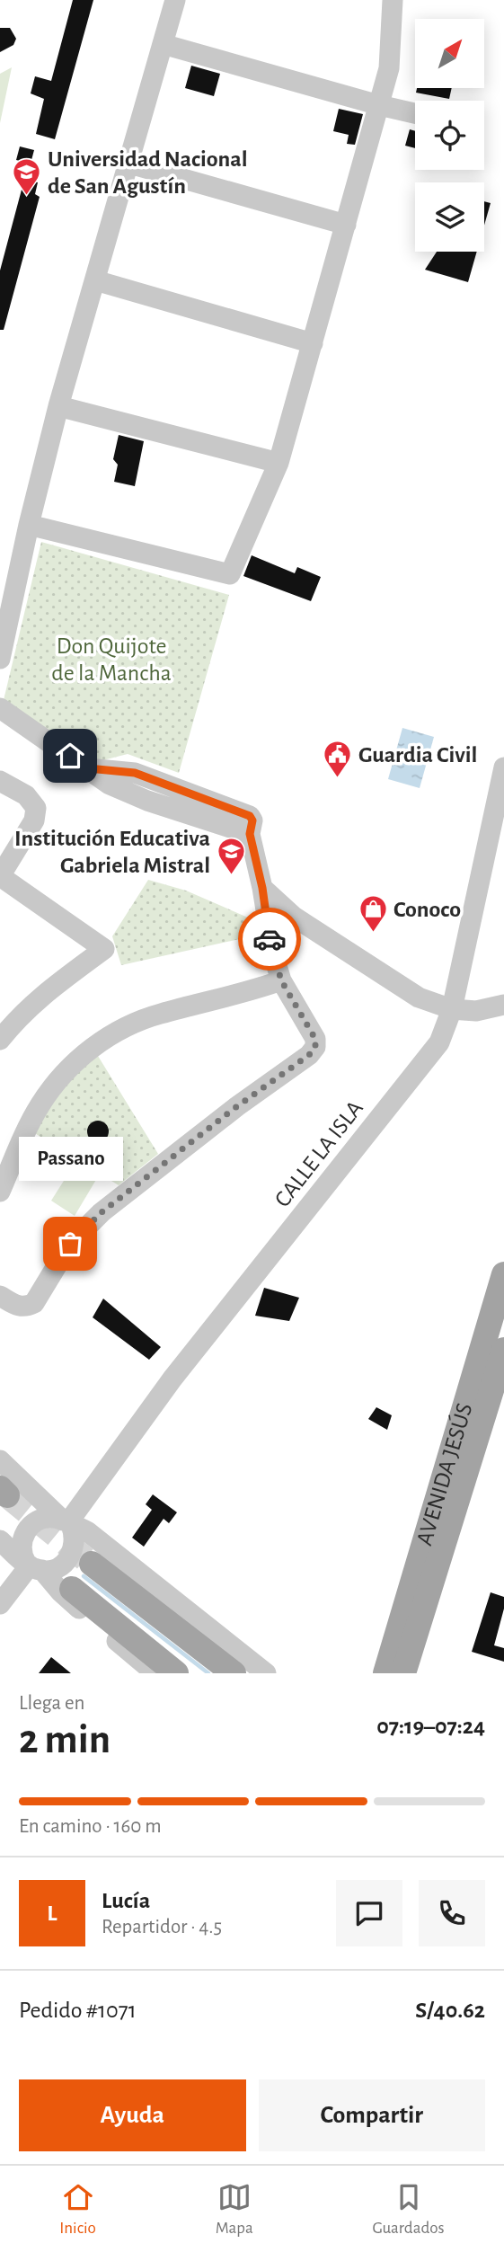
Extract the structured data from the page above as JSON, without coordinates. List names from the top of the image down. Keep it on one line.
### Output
{"streets":{"main road":["AVENIDA JESÚS"],"street":["CALLE LA ISLA"]},"parks":["Don Quijote de la Mancha"],"places":{"school or university":["Universidad Nacional de San Agustín","Institución Educativa Gabriela Mistral"],"public building":["Guardia Civil"],"shop":["Conoco"],"other":["Passano"]},"north":"top right","page":{"bubble":"Passano","heading":["2 min","Llega en","07:19–07:24"],"panel":["Lucía","Repartidor · 4.5","Pedido #1071","S/40.62"],"bar":"En camino · 160 m","round":"L","buttons":["Ayuda","Compartir"],"tabs":["Inicio","Mapa","Guardados"]}}
